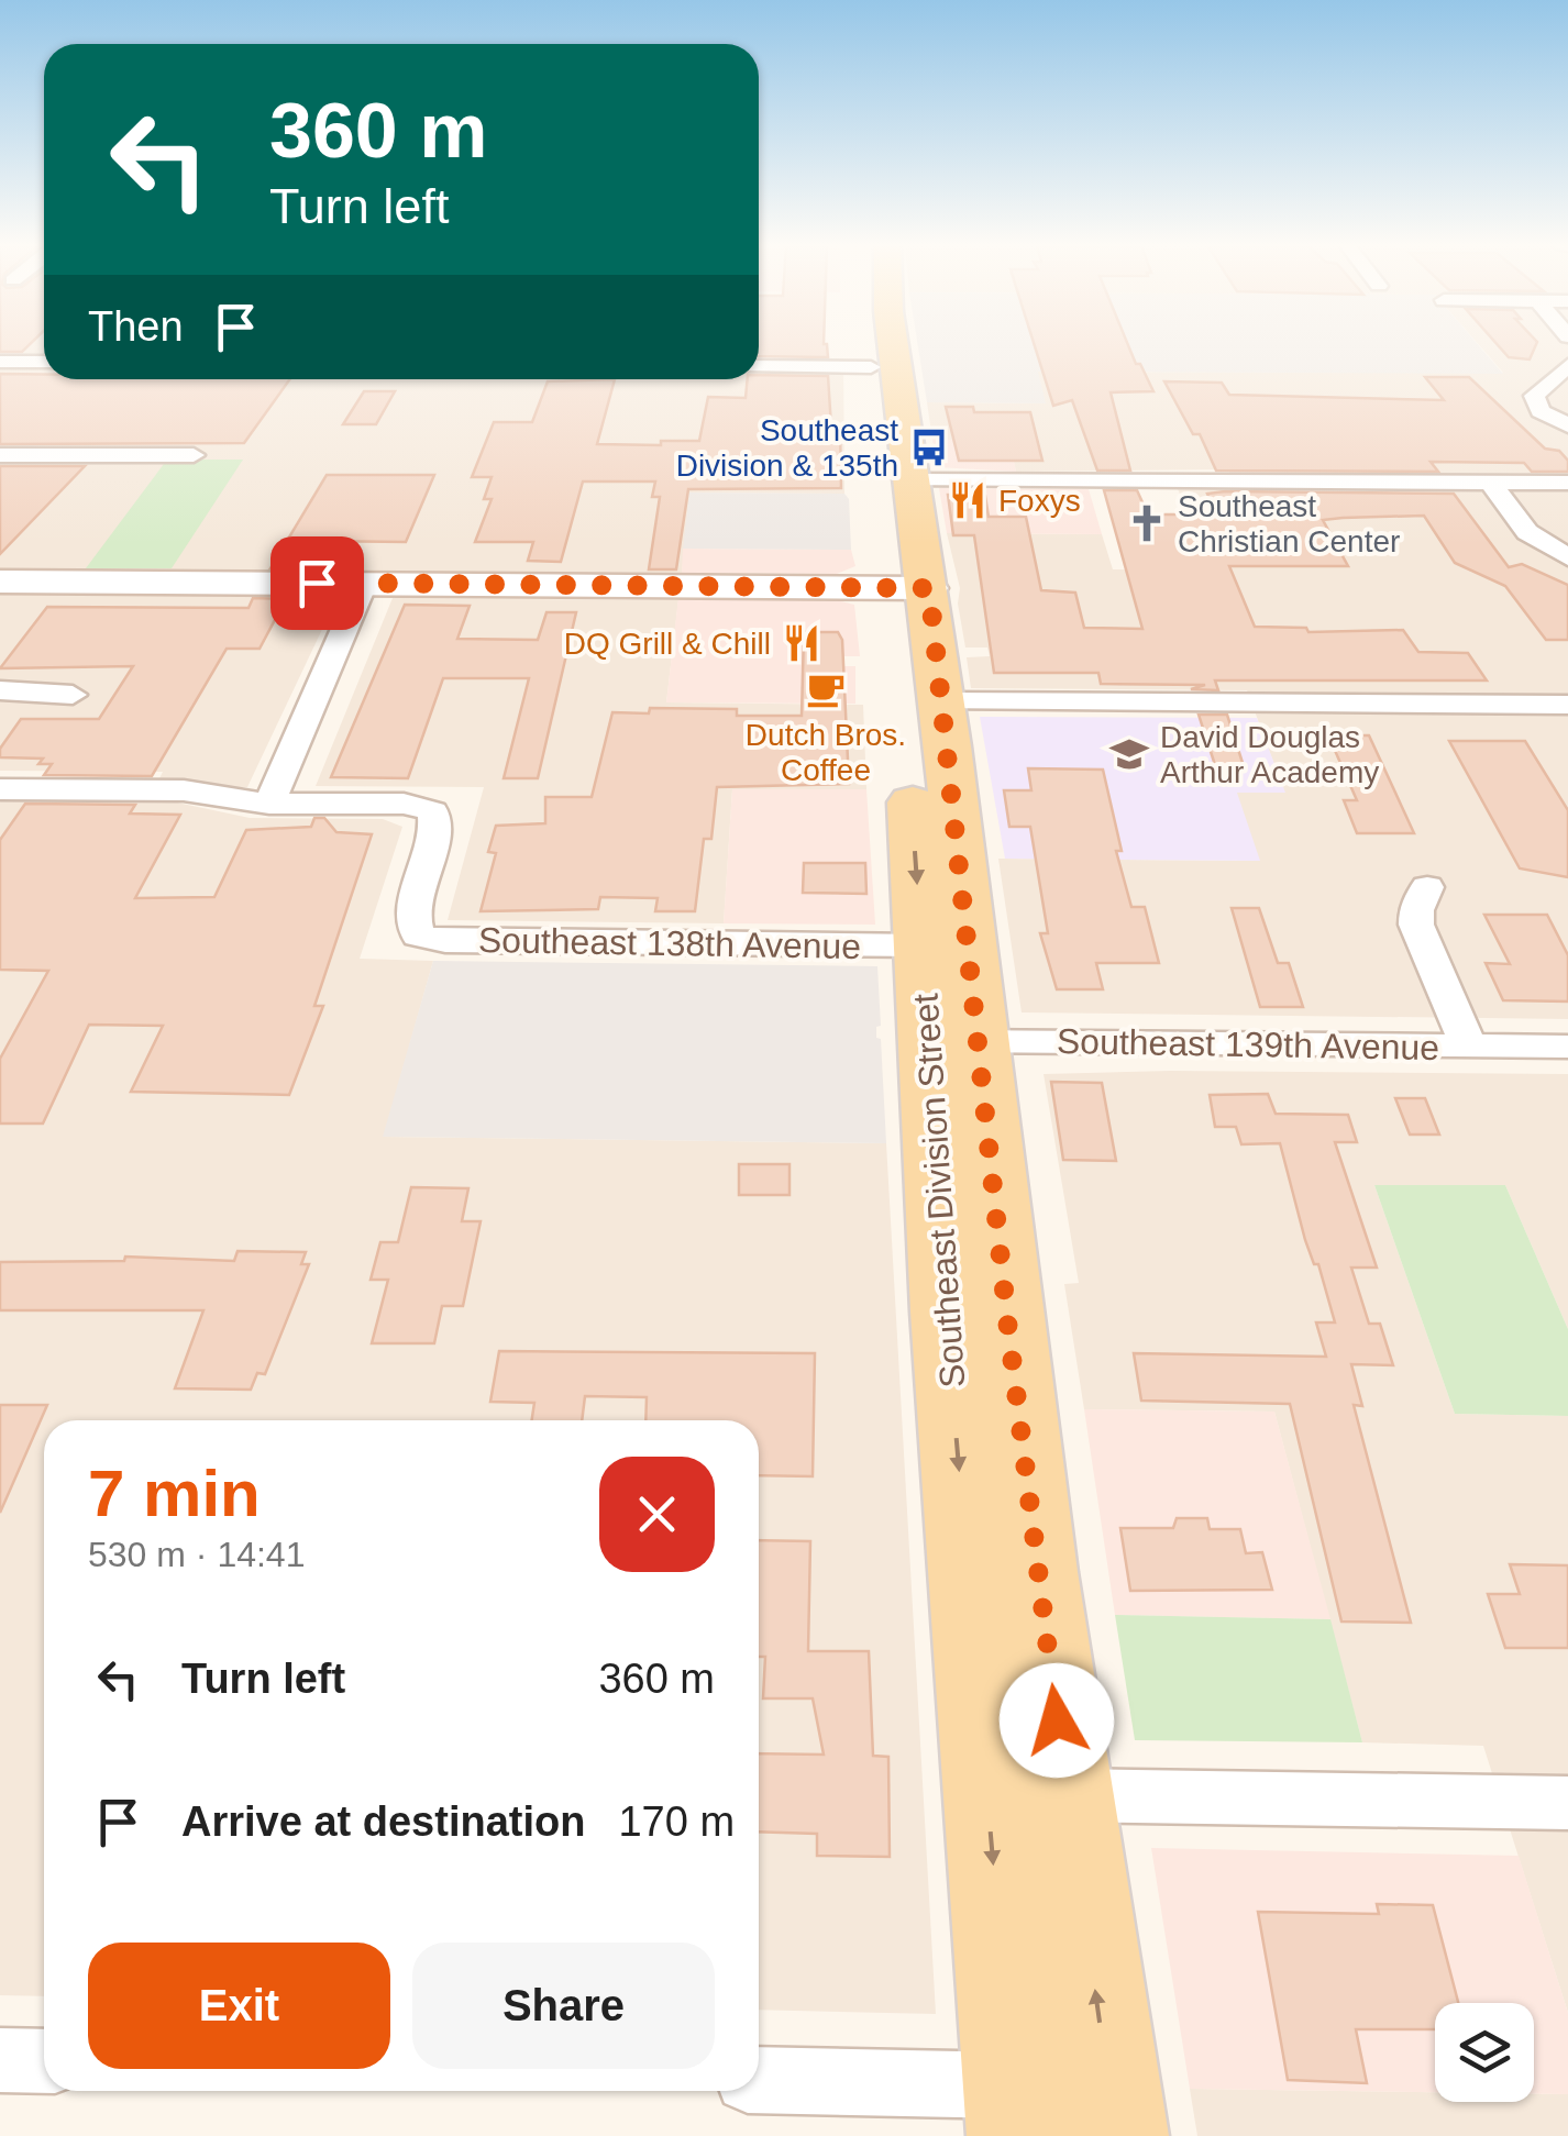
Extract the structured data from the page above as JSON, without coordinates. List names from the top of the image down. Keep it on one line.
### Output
{"streets":{"main road":["Southeast Division Street"],"street":["Southeast 138th Avenue","Southeast 139th Avenue"]},"crossings":[["Southeast 138th Avenue","Southeast Division Street"],["Southeast 139th Avenue","Southeast Division Street"]],"places":{"bus stop":["Southeast Division & 135th"],"restaurant":["Foxys","DQ Grill & Chill"],"church":["Southeast Christian Center"],"cafe":["Dutch Bros. Coffee"],"school or university":["David Douglas Arthur Academy"]},"page":{"turn":["360 m","Turn left"],"then":"Then","heading":["7 min","530 m · 14:41"],"list":[{"name":"Turn left","value":"360 m"},{"name":"Arrive at destination","value":"170 m"}],"buttons":["Exit","Share"]}}
